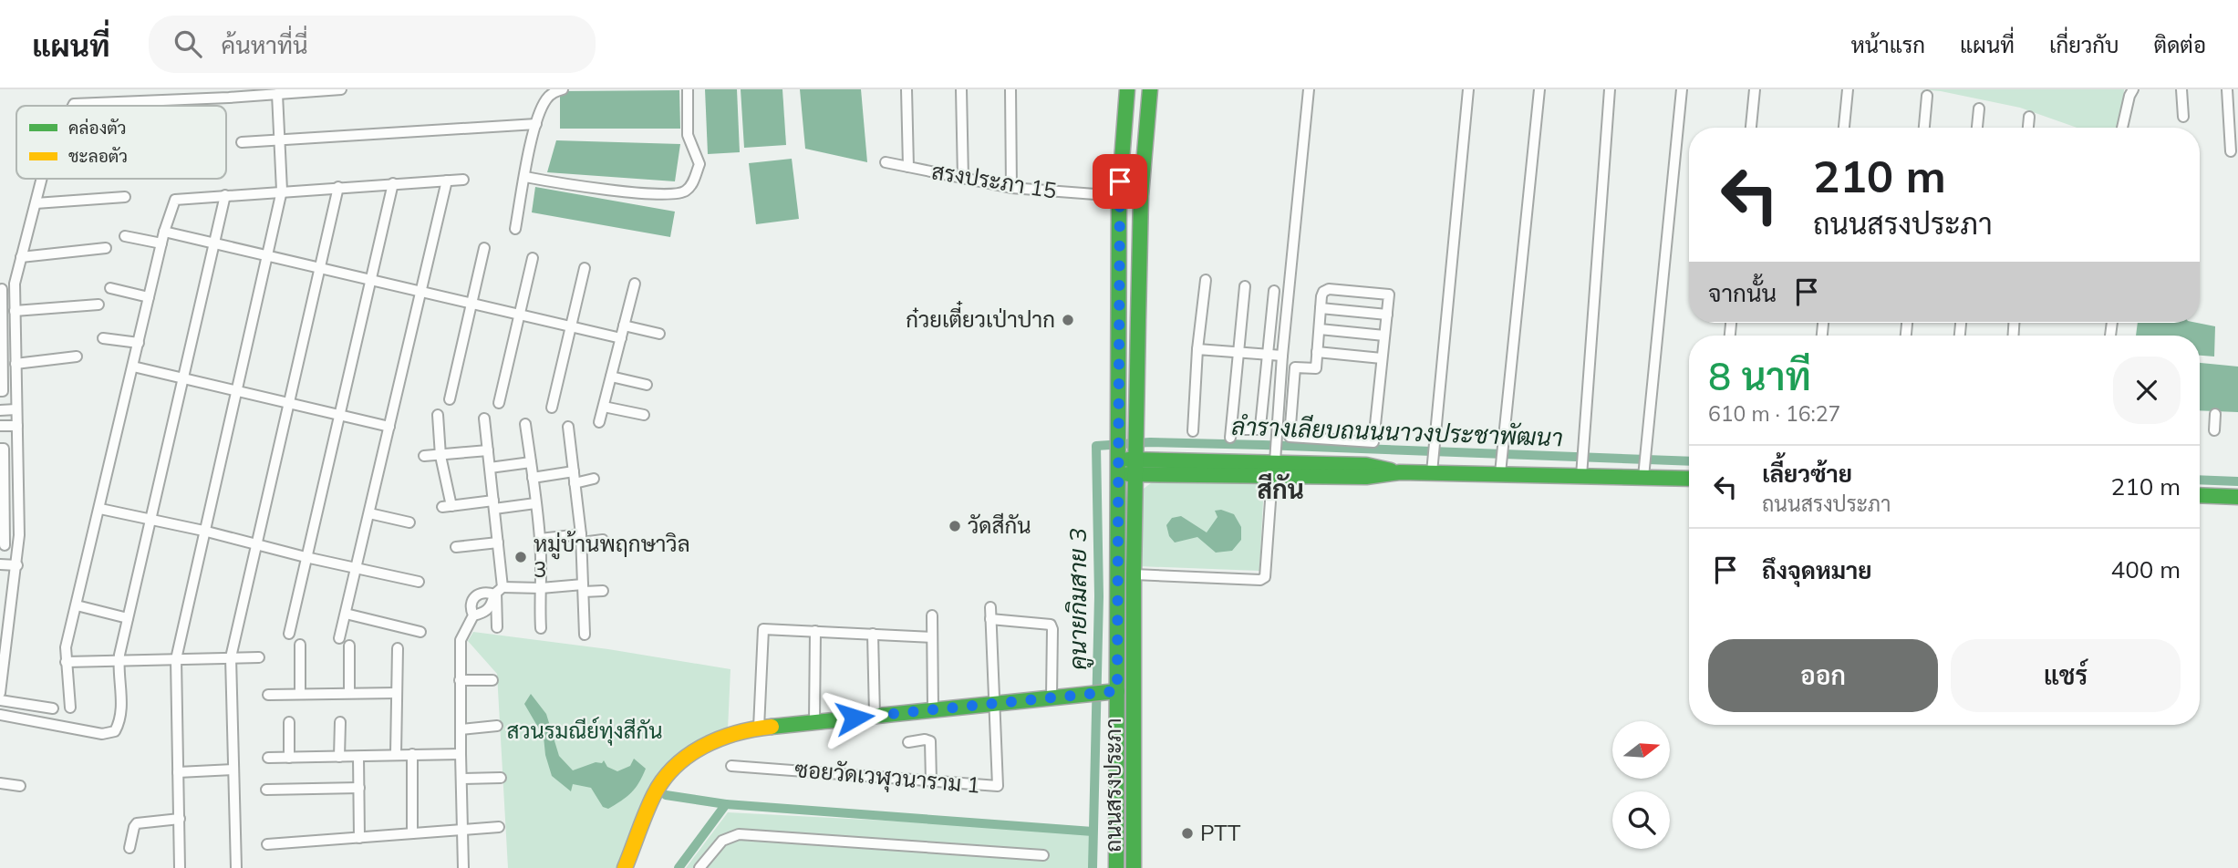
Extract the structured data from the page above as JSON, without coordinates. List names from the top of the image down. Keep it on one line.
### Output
{"streets":{"main road":["ถนนสรงประภา"],"street":["สรงประภา 15","ซอยวัดเวฬุวนาราม 1"]},"crossings":[["สรงประภา 15","ถนนสรงประภา"]],"districts":["สีกัน"],"water":["ลำรางเลียบถนนนาวงประชาพัฒนา","คูนายกิมสาย 3"],"parks":["สวนรมณีย์ทุ่งสีกัน"],"places":["ก๋วยเตี๋ยวเป่าปาก","วัดสีกัน","หมู่บ้านพฤกษาวิล 3","PTT"],"legend":["คล่องตัว","ชะลอตัว"],"north":"right","page":{"header":"แผนที่","search":"ค้นหาที่นี่","nav":["หน้าแรก","แผนที่","เกี่ยวกับ","ติดต่อ"],"turn":["210 m","ถนนสรงประภา"],"then":"จากนั้น","heading":["8 นาที","610 m · 16:27"],"list":[{"name":"เลี้ยวซ้าย","note":"ถนนสรงประภา","value":"210 m"},{"name":"ถึงจุดหมาย","value":"400 m"}],"buttons":["ออก","แชร์"]}}
